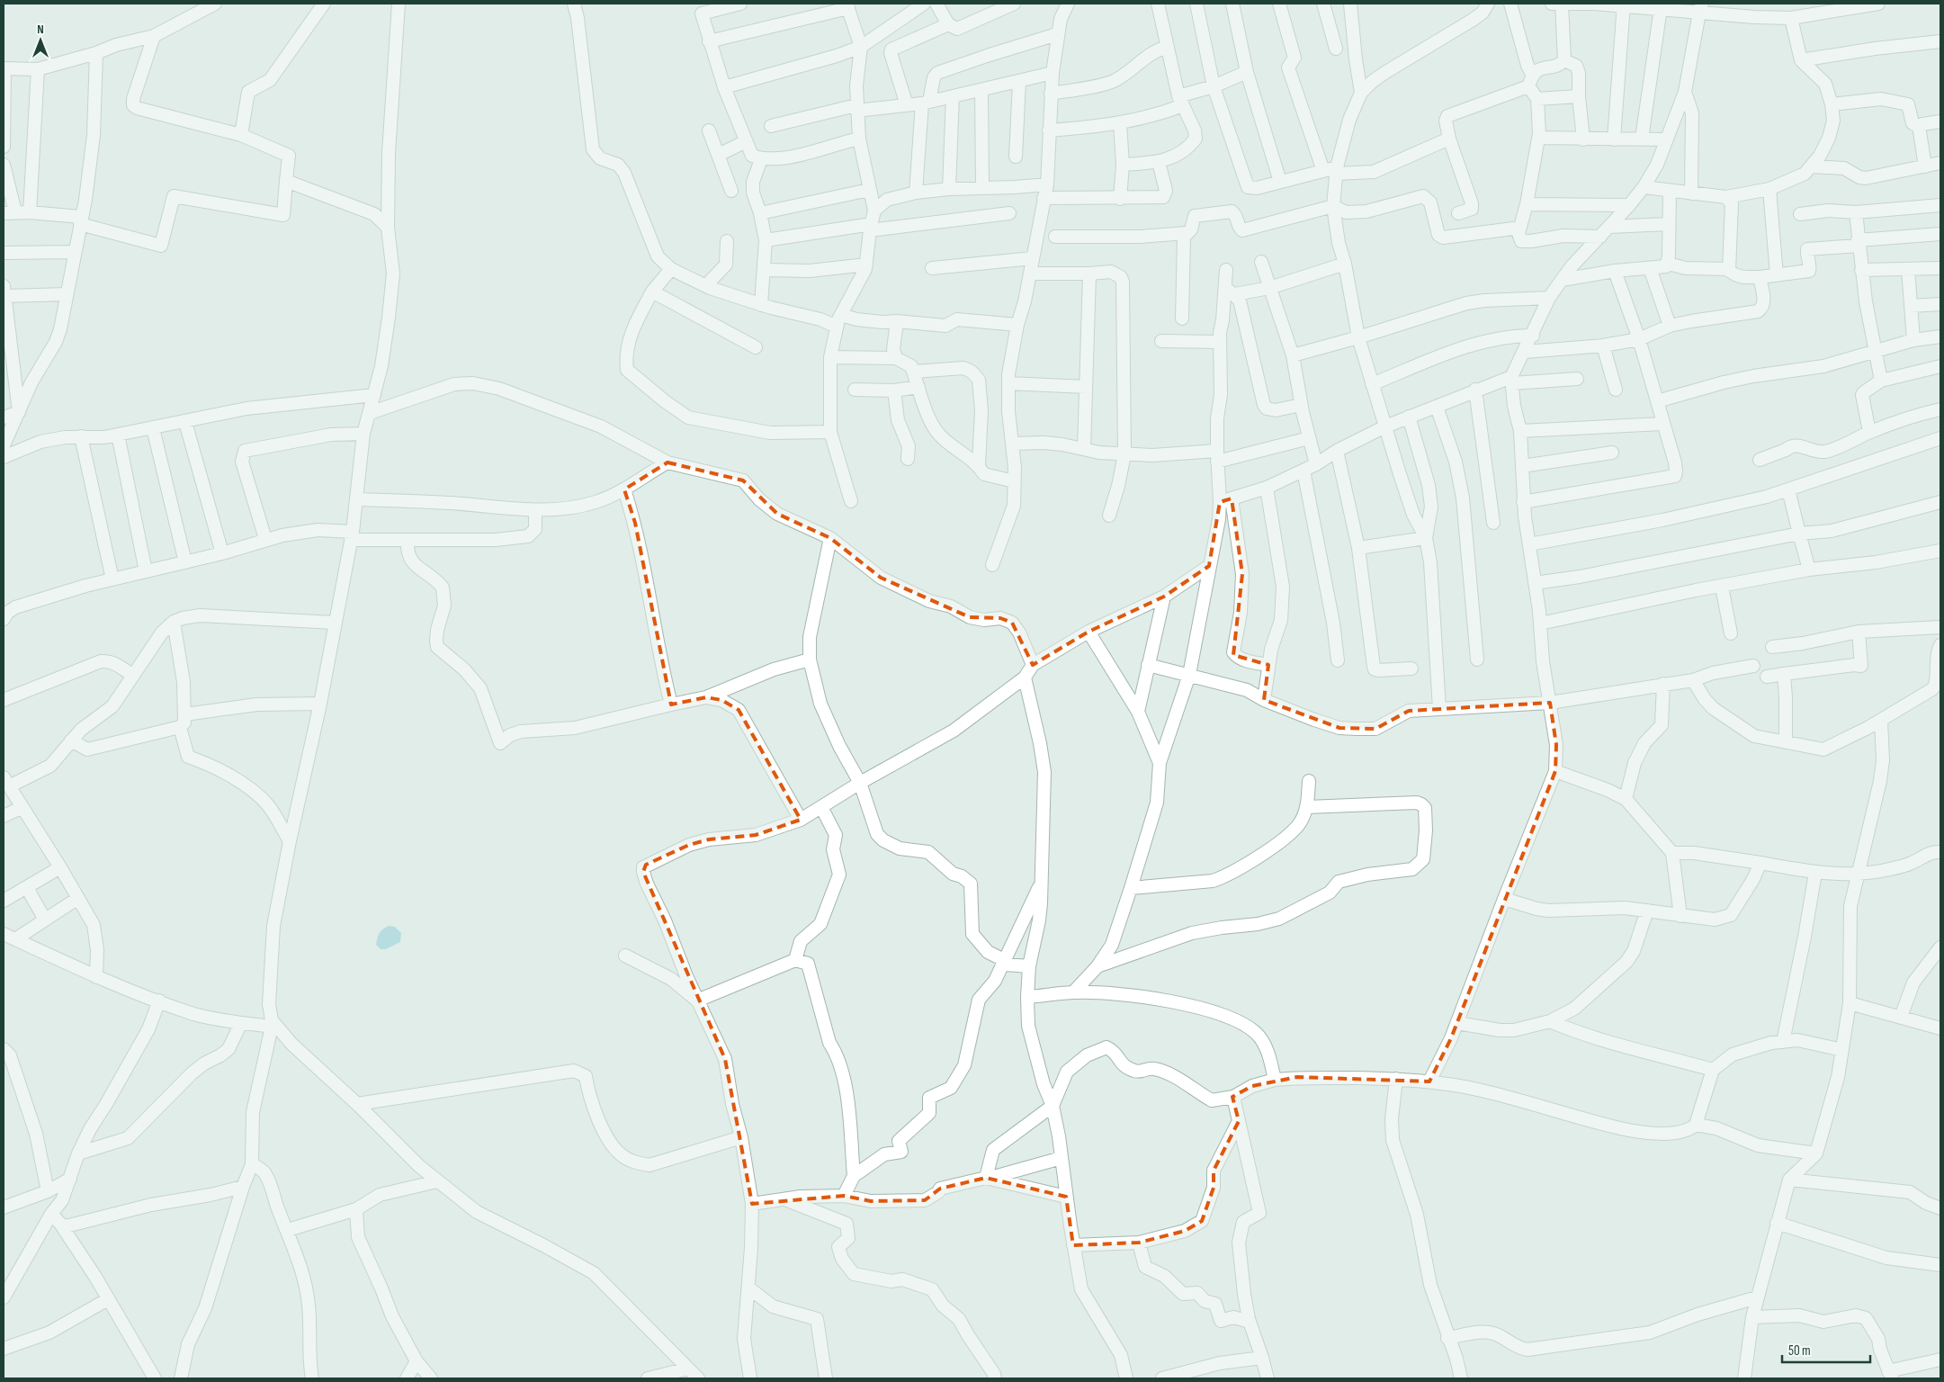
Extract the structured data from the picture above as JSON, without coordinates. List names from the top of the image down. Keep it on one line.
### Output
{"scale_bar":"50 m","north":"top"}
